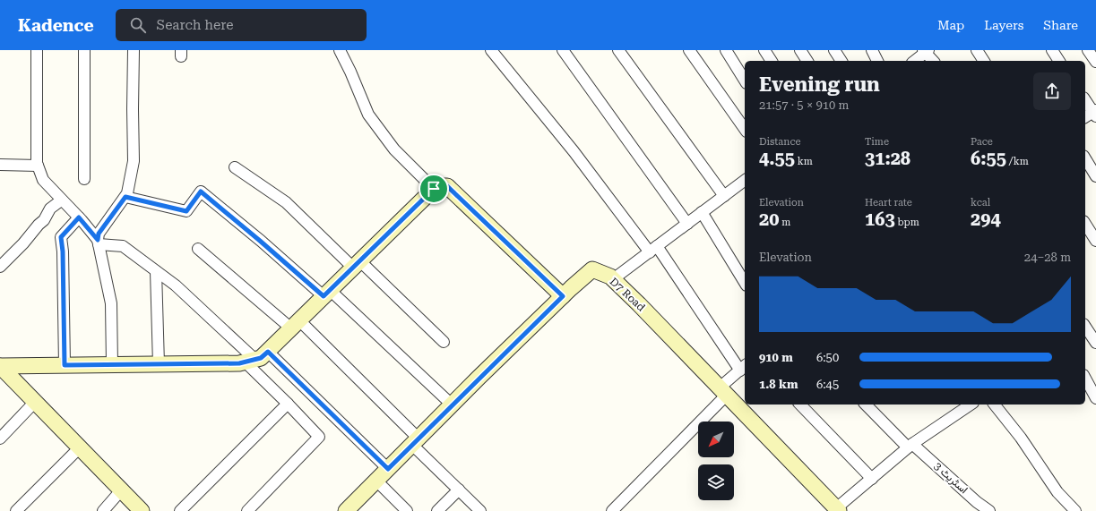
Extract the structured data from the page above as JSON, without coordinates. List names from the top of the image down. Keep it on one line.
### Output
{"streets":{"street":["D7 Road","اسٹریٹ 3"]},"north":"bottom left","page":{"header":"Kadence","search":"Search here","nav":["Map","Layers","Share"],"heading":["Evening run","21:57 · 5 × 910 m"],"stats":[["Distance","4.55 km"],["Time","31:28"],["Pace","6:55 /km"],["Elevation","20 m"],["Heart rate","163 bpm"],["kcal","294"]],"chart":["Elevation","24–28 m"],"list":[{"name":"910 m","note":"6:50"},{"name":"1.8 km","note":"6:45"}]}}
